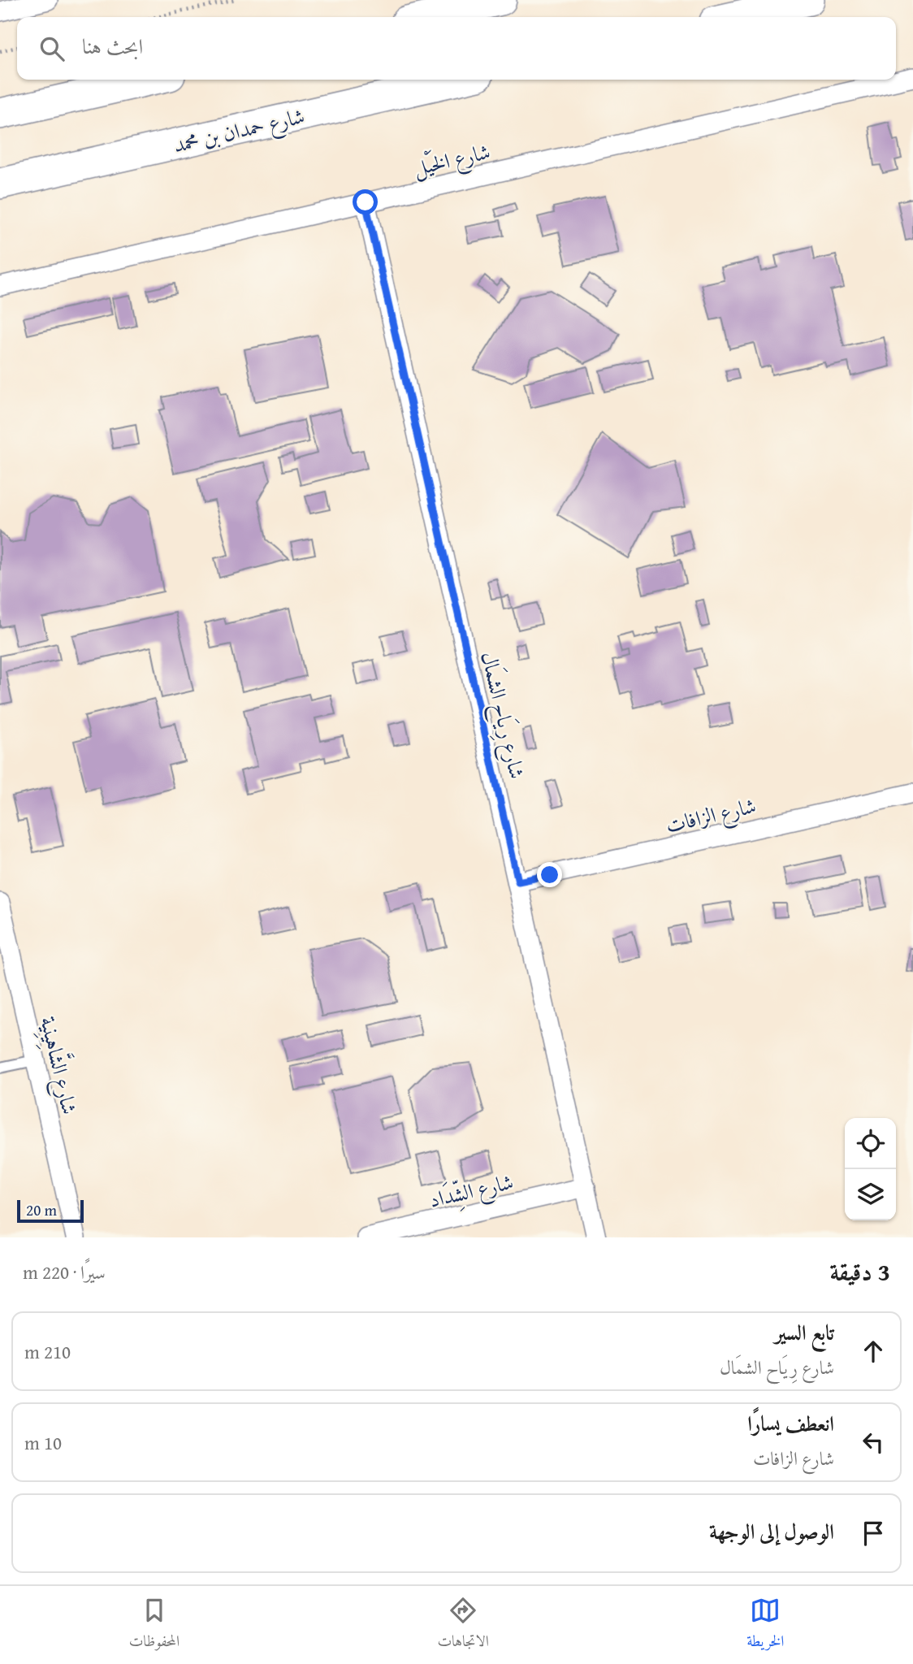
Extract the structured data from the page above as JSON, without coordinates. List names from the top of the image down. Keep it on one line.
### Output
{"streets":{"main road":["شارع حمدان بن محمد"],"street":["شارع الخَيْل","شارع رِيَاح الشمَال","شارع الزافات","شارع الشَّاهِينِية","شارع الشِّدَاد"]},"crossings":[["شارع الخَيْل","شارع رِيَاح الشمَال"],["شارع رِيَاح الشمَال","شارع الزافات"],["شارع رِيَاح الشمَال","شارع الشِّدَاد"]],"scale_bar":"20 m","page":{"search":"ابحث هنا","scale":"20 m","heading":["3 دقيقة","سيرًا · 220 m"],"list":[["تابع السير","شارع رِيَاح الشمَال","210 m"],["انعطف يسارًا","شارع الزافات","10 m"],"الوصول إلى الوجهة"],"nav":["الخريطة","الاتجاهات","المحفوظات"]}}
